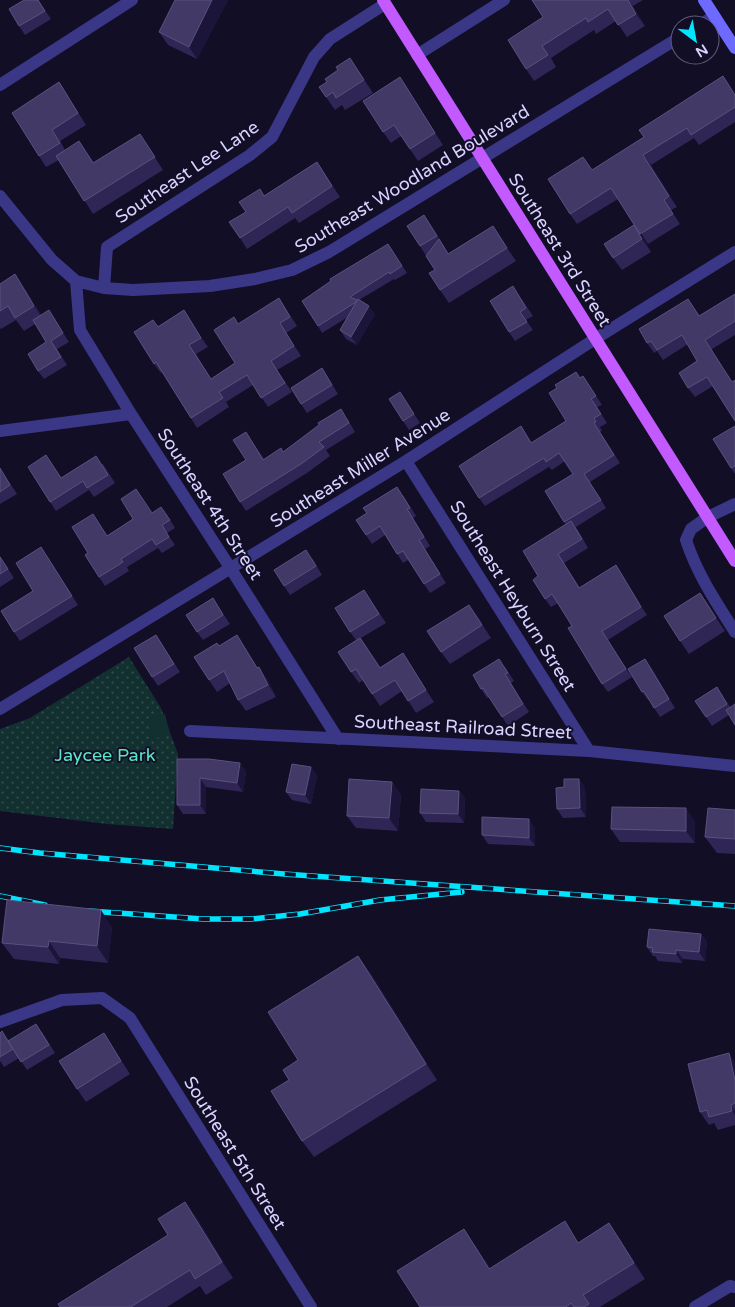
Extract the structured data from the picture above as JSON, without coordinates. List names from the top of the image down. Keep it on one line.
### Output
{"streets":{"main road":["Southeast 3rd Street"],"street":["Southeast Lee Lane","Southeast Woodland Boulevard","Southeast Miller Avenue","Southeast 4th Street","Southeast Heyburn Street","Southeast Railroad Street","Southeast 5th Street"]},"crossings":[["Southeast Lee Lane","Southeast Woodland Boulevard"],["Southeast Lee Lane","Southeast 3rd Street"],["Southeast Woodland Boulevard","Southeast 3rd Street"],["Southeast Woodland Boulevard","Southeast 4th Street"],["Southeast 3rd Street","Southeast Miller Avenue"],["Southeast Miller Avenue","Southeast 4th Street"],["Southeast Miller Avenue","Southeast Heyburn Street"],["Southeast 4th Street","Southeast Railroad Street"],["Southeast Heyburn Street","Southeast Railroad Street"]],"parks":["Jaycee Park"],"north":"bottom right"}
